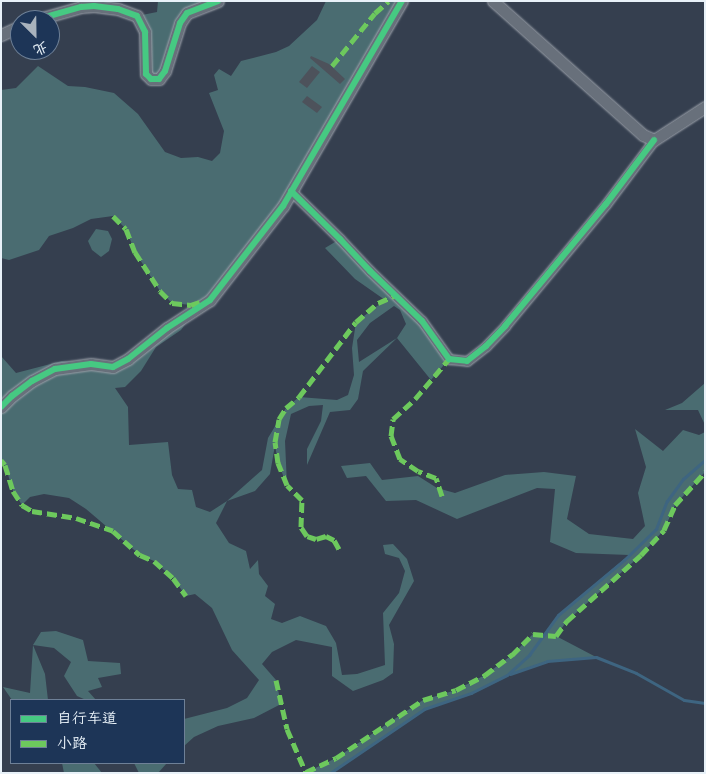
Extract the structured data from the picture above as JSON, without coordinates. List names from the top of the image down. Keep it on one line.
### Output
{"legend":["自行车道","小路"],"north":"bottom right"}
